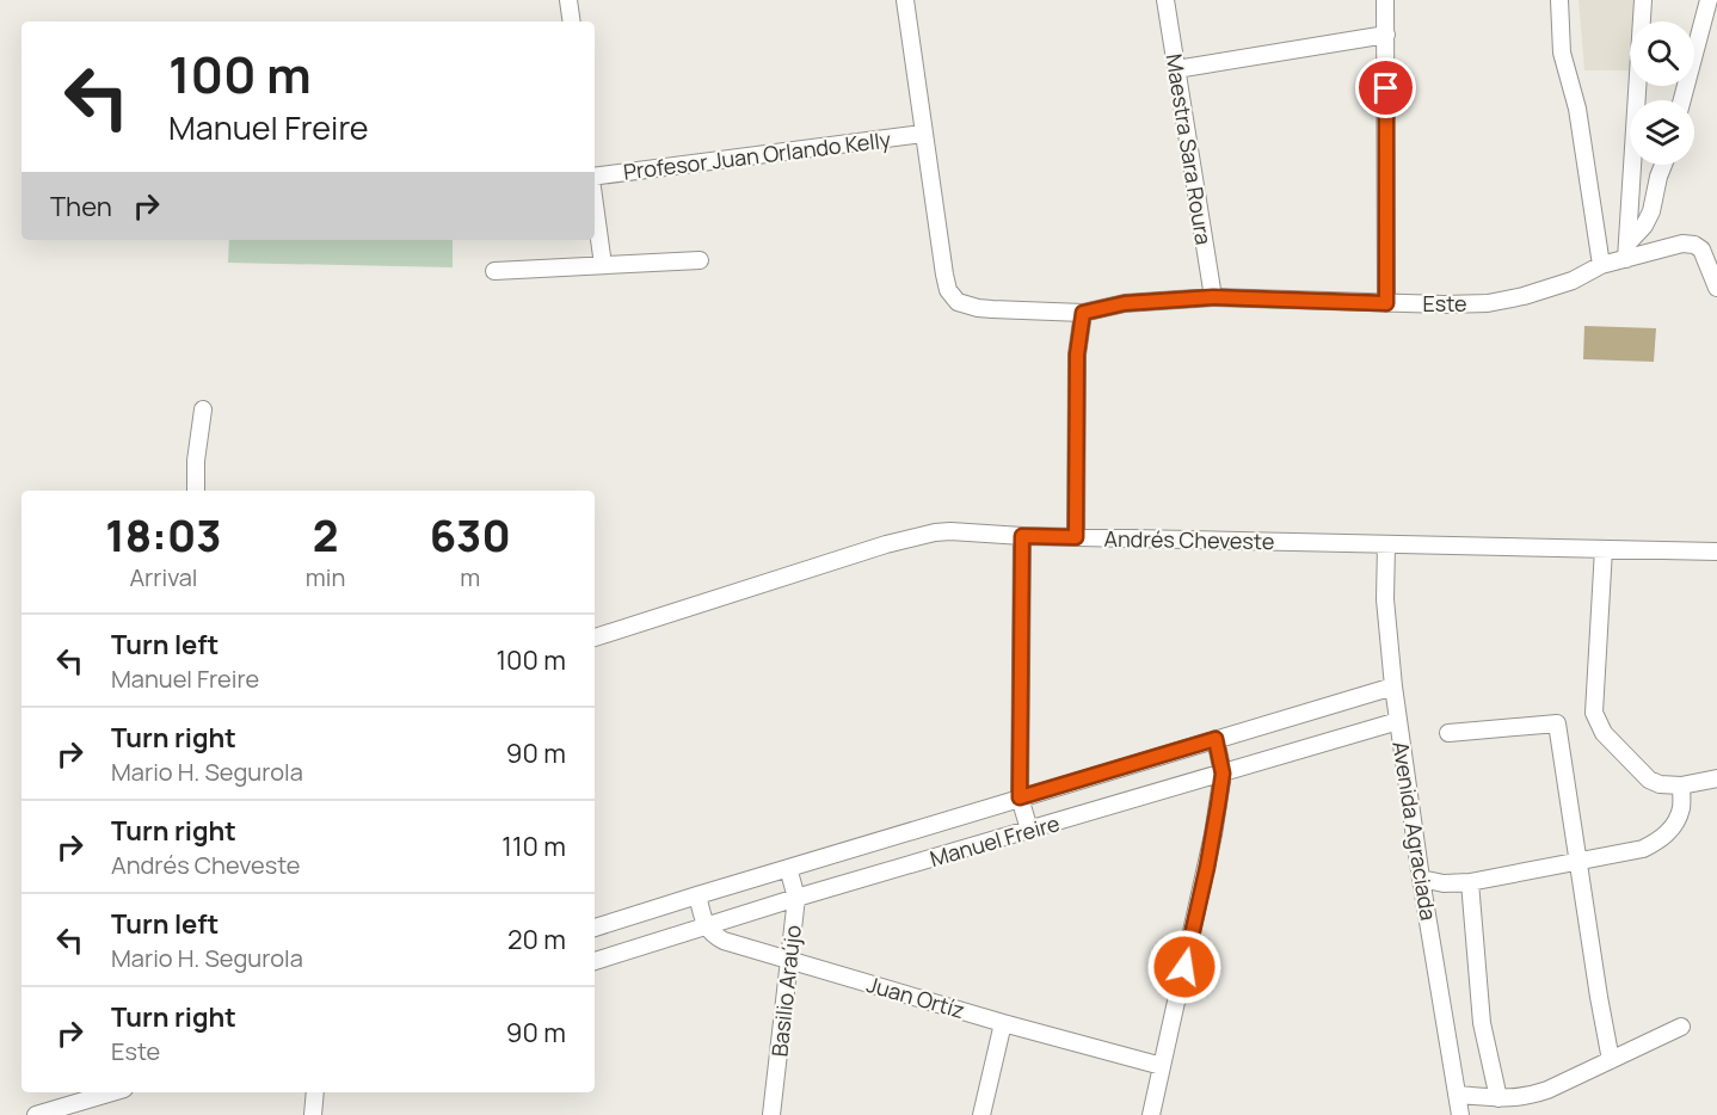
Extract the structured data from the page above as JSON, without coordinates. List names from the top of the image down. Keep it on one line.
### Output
{"streets":{"street":["Maestra Sara Roura","Profesor Juan Orlando Kelly","Este","Andrés Cheveste","Avenida Agraciada","Manuel Freire","Basilio Araújo","Juan Ortíz"]},"crossings":[["Maestra Sara Roura","Este"],["Profesor Juan Orlando Kelly","Este"],["Andrés Cheveste","Avenida Agraciada"],["Avenida Agraciada","Manuel Freire"],["Manuel Freire","Basilio Araújo"],["Manuel Freire","Juan Ortíz"],["Basilio Araújo","Juan Ortíz"]],"page":{"turn":["100 m","Manuel Freire"],"then":"Then","eta":["18:03","Arrival","2","min","630","m"],"list":[{"name":"Turn left","note":"Manuel Freire","value":"100 m"},{"name":"Turn right","note":"Mario H. Segurola","value":"90 m"},{"name":"Turn right","note":"Andrés Cheveste","value":"110 m"},{"name":"Turn left","note":"Mario H. Segurola","value":"20 m"},{"name":"Turn right","note":"Este","value":"90 m"}]}}
